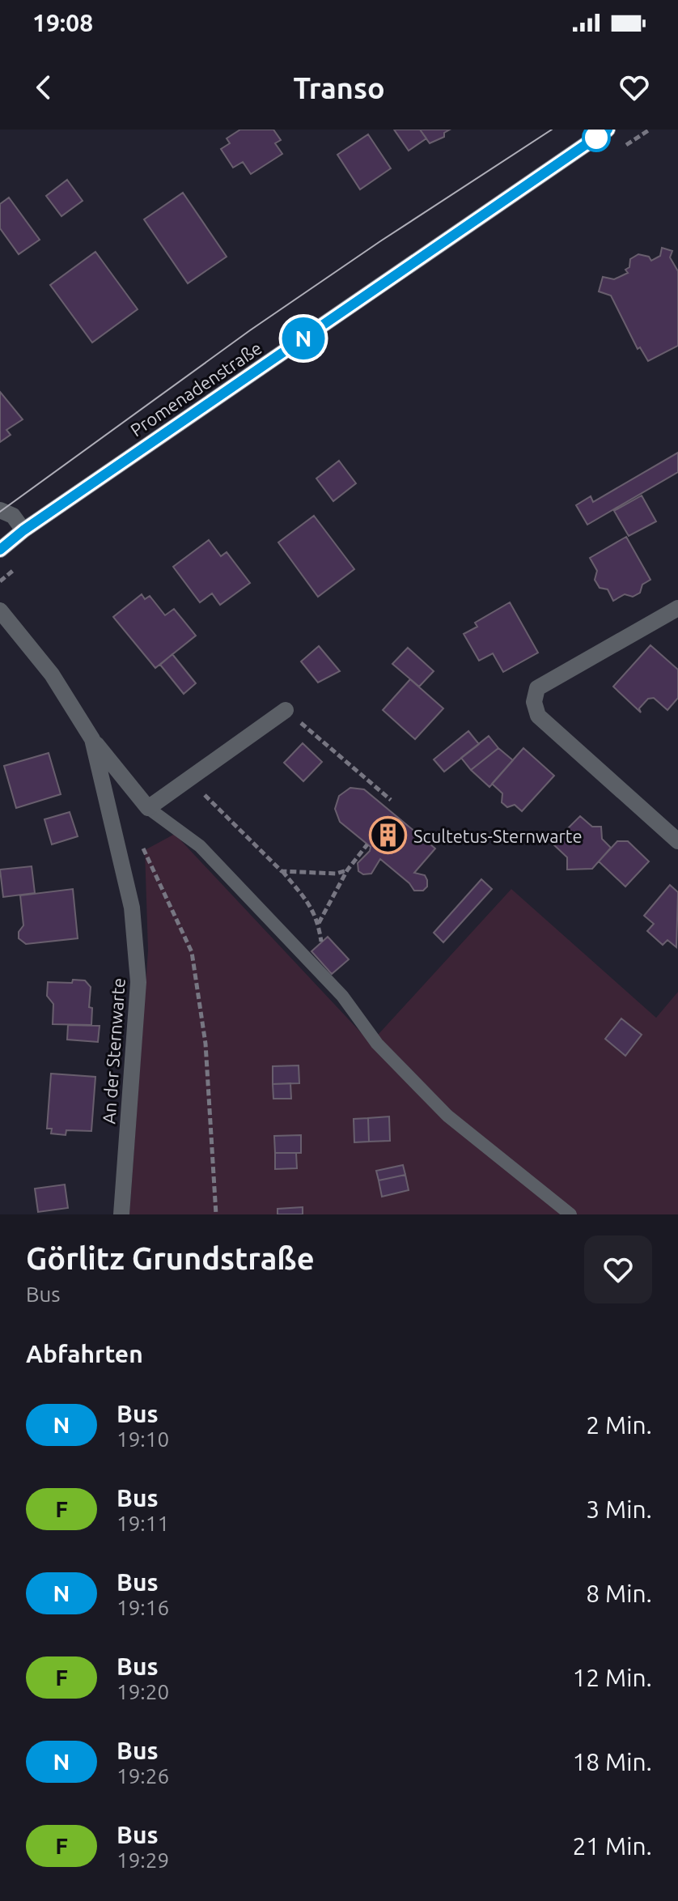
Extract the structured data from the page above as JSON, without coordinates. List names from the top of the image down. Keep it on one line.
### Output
{"streets":{"main road":["Promenadenstraße"],"street":["An der Sternwarte"]},"places":{"building":["Scultetus-Sternwarte"]},"lines":["bus line N"],"page":{"status":"19:08","header":"Transo","on_map":"N","heading":[["Görlitz Grundstraße","Bus"],"Abfahrten"],"list":[{"mark":"N","name":"Bus","note":"19:10","value":"2 Min."},{"mark":"F","name":"Bus","note":"19:11","value":"3 Min."},{"mark":"N","name":"Bus","note":"19:16","value":"8 Min."},{"mark":"F","name":"Bus","note":"19:20","value":"12 Min."},{"mark":"N","name":"Bus","note":"19:26","value":"18 Min."},{"mark":"F","name":"Bus","note":"19:29","value":"21 Min."}]}}
